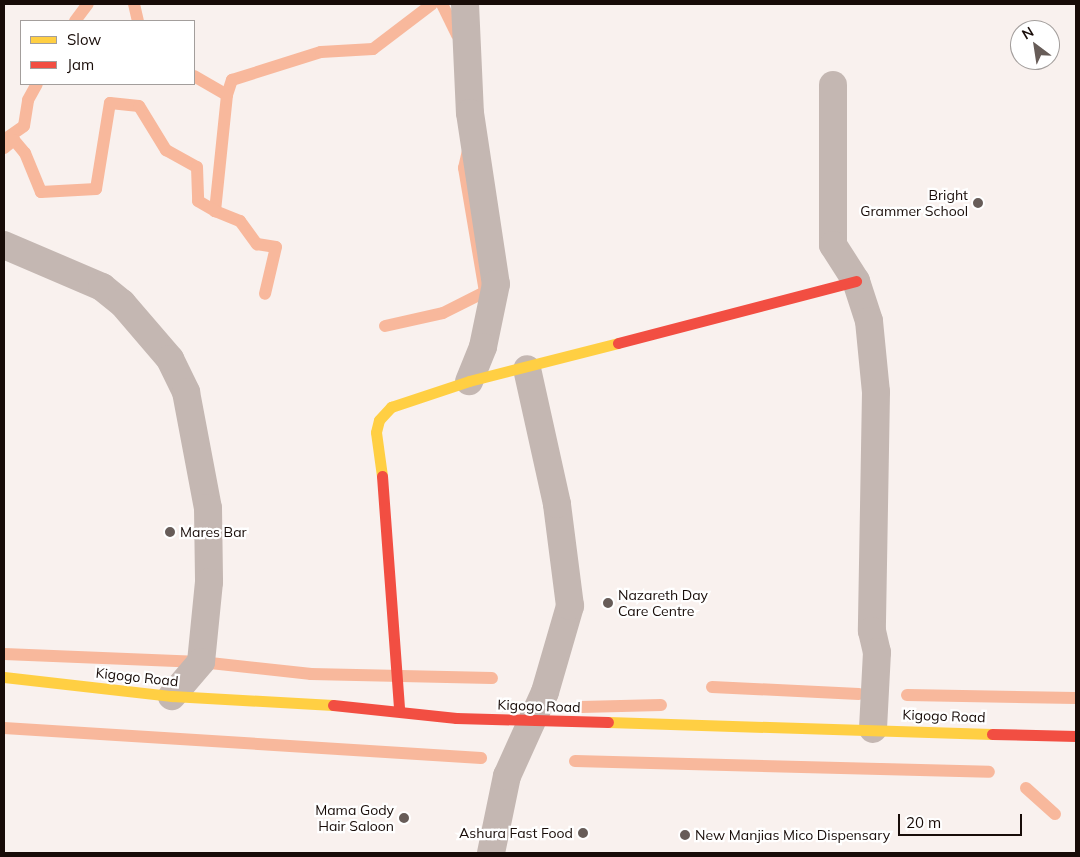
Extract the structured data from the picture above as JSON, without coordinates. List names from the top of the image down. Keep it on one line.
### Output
{"streets":{"main road":["Kigogo Road"]},"places":["Bright Grammer School","Mares Bar","Nazareth Day Care Centre","Mama Gody Hair Saloon","Ashura Fast Food","New Manjias Mico Dispensary"],"legend":["Slow","Jam"],"scale_bar":"20 m","north":"top left"}
